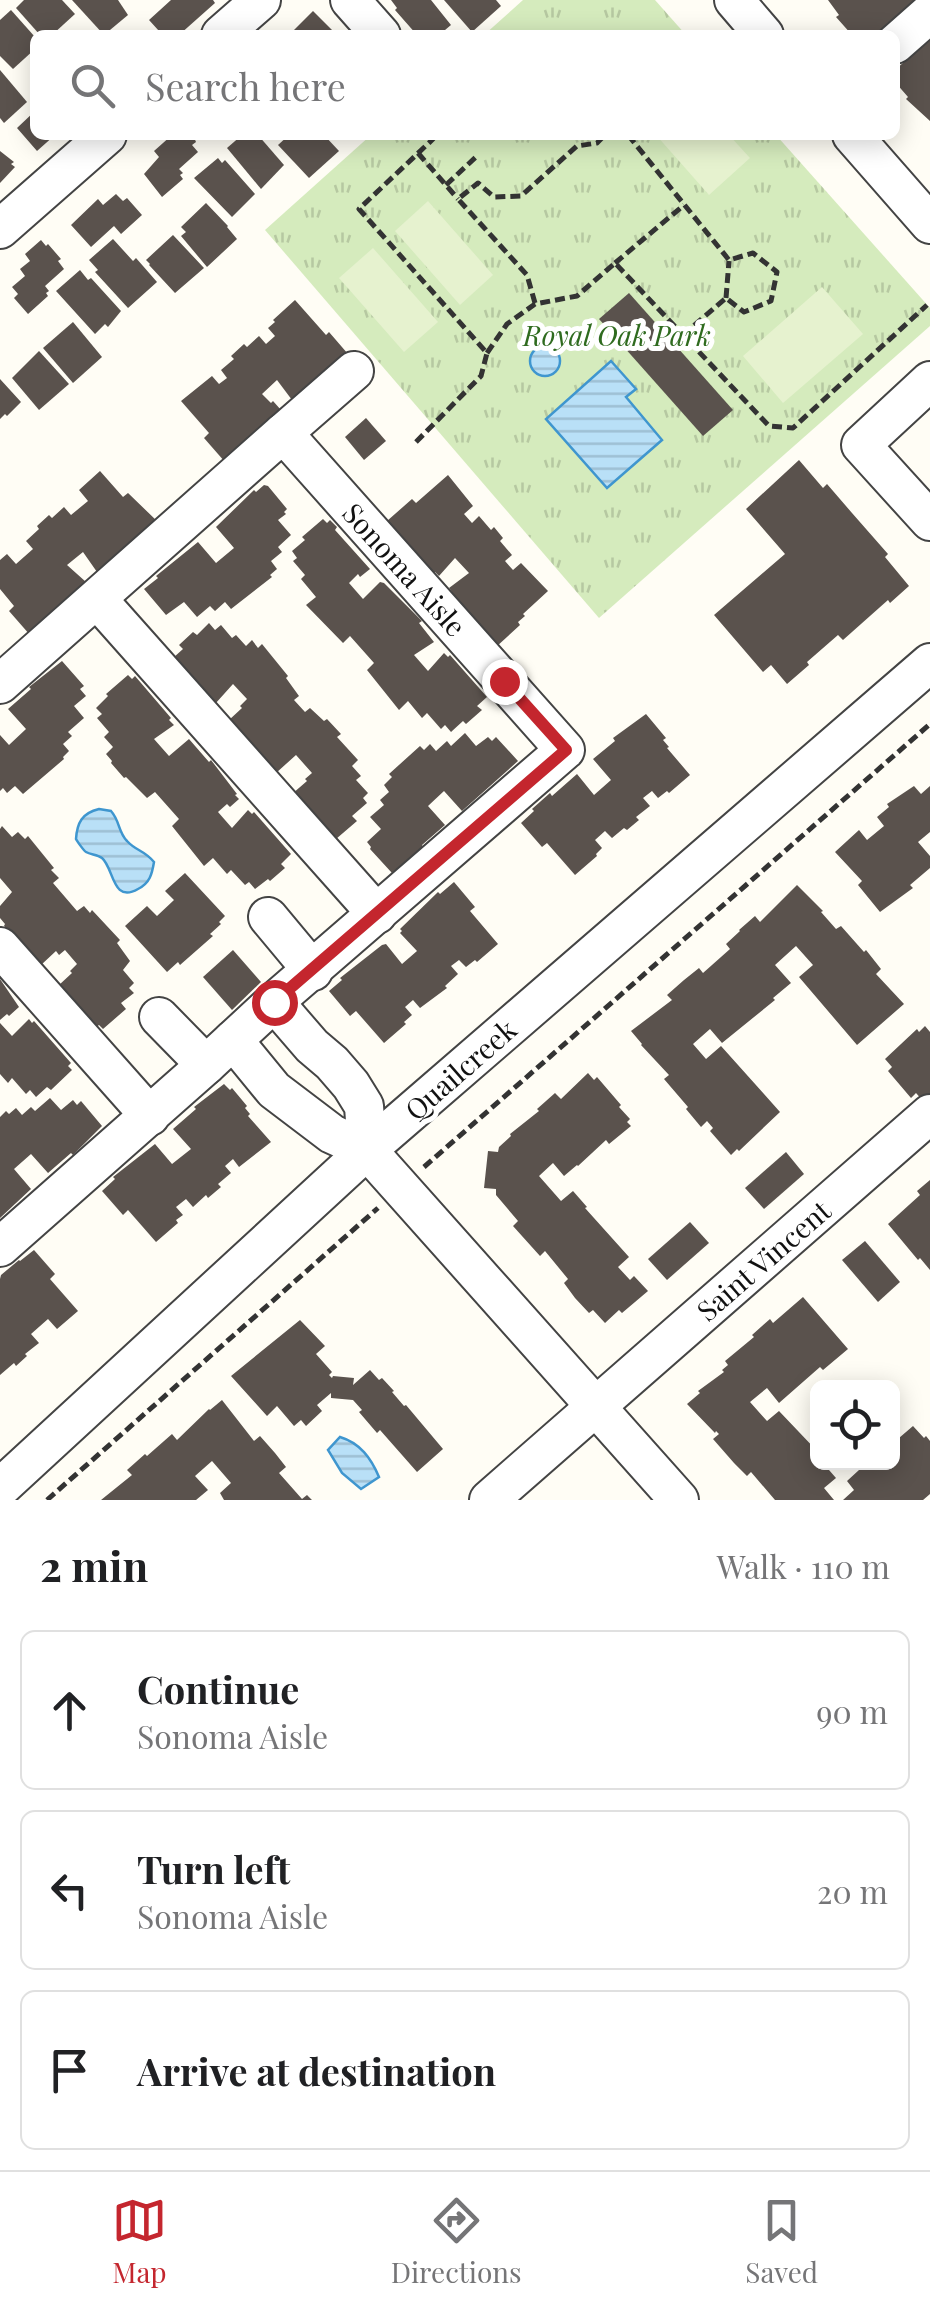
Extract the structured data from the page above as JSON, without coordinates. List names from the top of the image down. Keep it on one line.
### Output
{"streets":{"street":["Sonoma Aisle","Quailcreek","Saint Vincent"]},"parks":["Royal Oak Park"],"page":{"search":"Search here","heading":["2 min","Walk · 110 m"],"list":[["Continue","Sonoma Aisle","90 m"],["Turn left","Sonoma Aisle","20 m"],"Arrive at destination"],"nav":["Map","Directions","Saved"]}}
